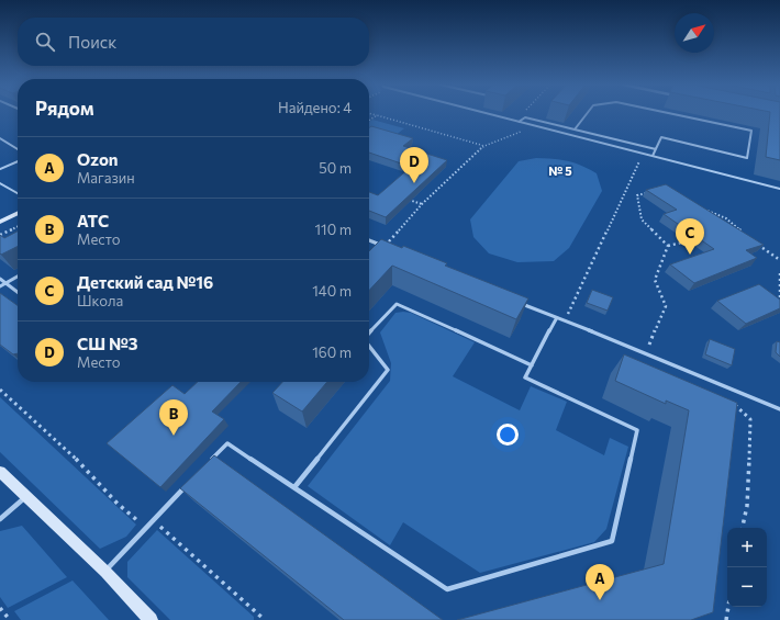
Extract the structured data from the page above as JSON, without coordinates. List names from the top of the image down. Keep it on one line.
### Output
{"districts":["№ 5"],"north":"top right","page":{"search":"Поиск","heading":["Рядом","Найдено: 4"],"list":[{"mark":"A","name":"Ozon","note":"Магазин","value":"50 m"},{"mark":"B","name":"АТС","note":"Место","value":"110 m"},{"mark":"C","name":"Детский сад №16","note":"Школа","value":"140 m"},{"mark":"D","name":"СШ №3","note":"Место","value":"160 m"}],"pins":["D","C","B","A"],"map_buttons":["+","−"]}}
